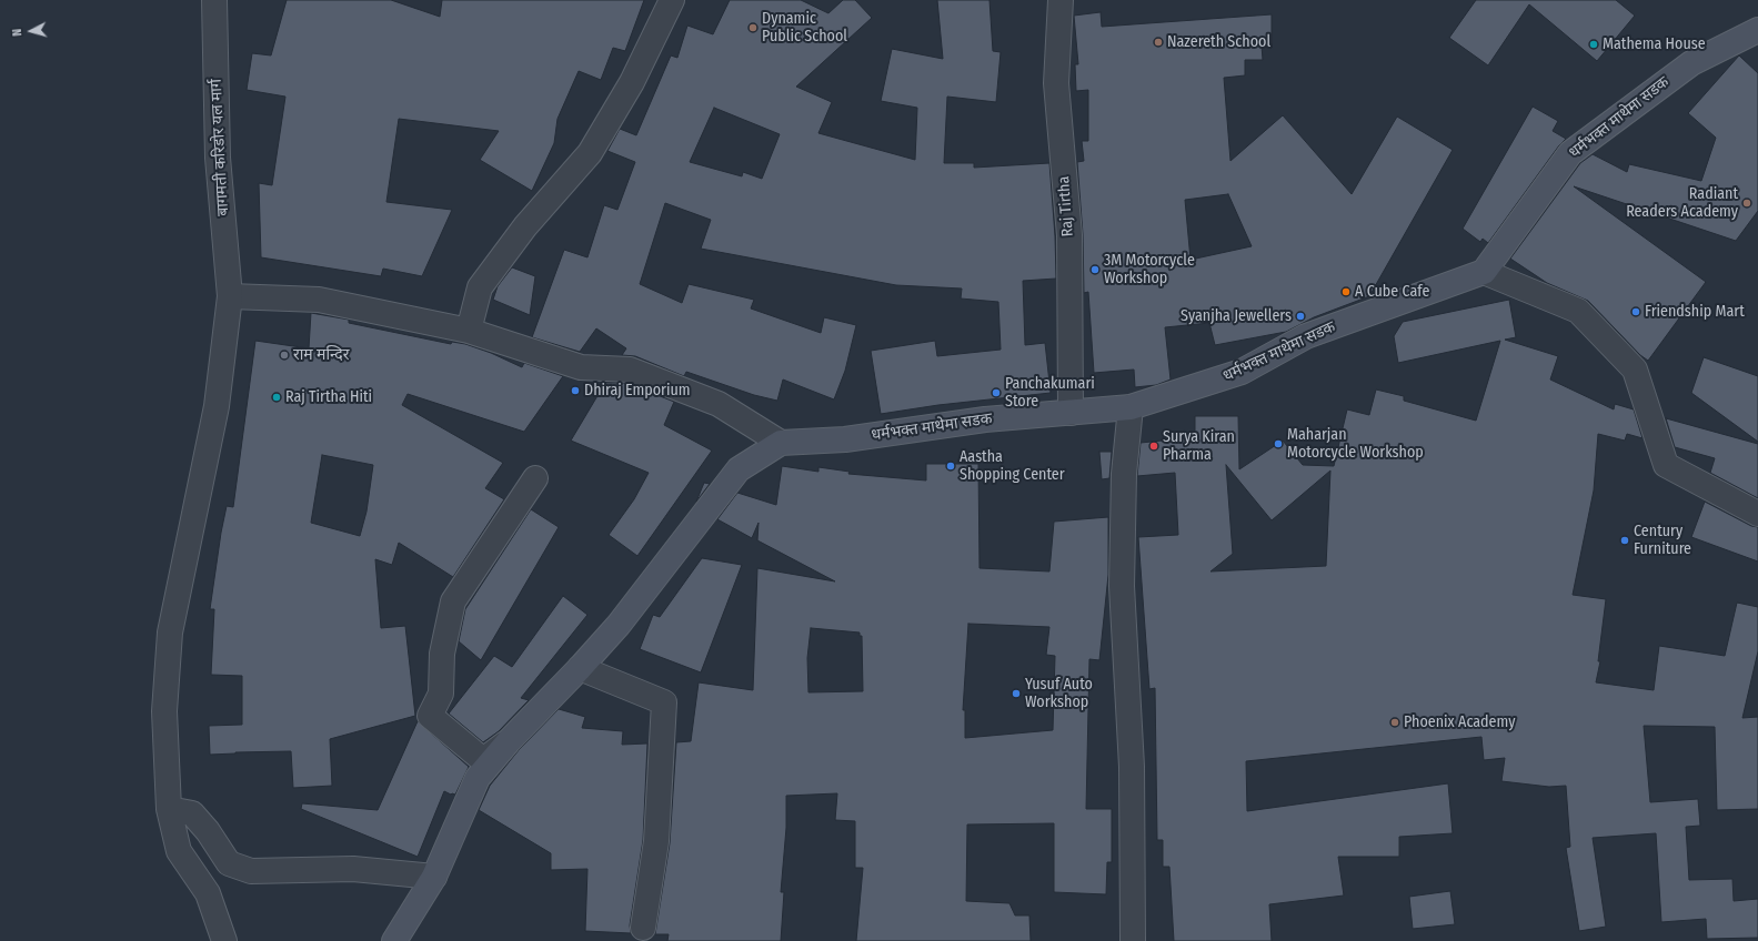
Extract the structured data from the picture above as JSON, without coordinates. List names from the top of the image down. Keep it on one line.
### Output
{"streets":{"main road":["धर्मभक्त माथेमा सडक"],"street":["बागमती करिडोर यल मार्ग","Raj Tirtha"]},"crossings":[["धर्मभक्त माथेमा सडक","Raj Tirtha"]],"places":["Dynamic Public School","Nazereth School","Mathema House","Radiant Readers Academy","3M Motorcycle Workshop","A Cube Cafe","Friendship Mart","Syanjha Jewellers","राम मन्दिर","Dhiraj Emporium","Panchakumari Store","Raj Tirtha Hiti","Maharjan Motorcycle Workshop","Surya Kiran Pharma","Aastha Shopping Center","Century Furniture","Yusuf Auto Workshop","Phoenix Academy"],"north":"left"}
